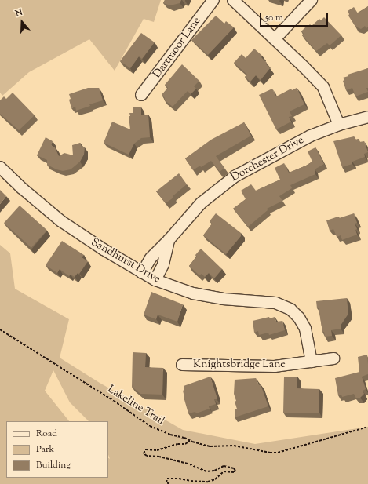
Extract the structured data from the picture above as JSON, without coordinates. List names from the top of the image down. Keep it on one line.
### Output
{"streets":{"street":["Dartmoor Lane","Dorchester Drive","Sandhurst Drive","Knightsbridge Lane"],"path":["Lakeline Trail"]},"crossings":[["Dorchester Drive","Sandhurst Drive"],["Sandhurst Drive","Knightsbridge Lane"]],"legend":["Road","Park","Building"],"scale_bar":"50 m","north":"top"}
